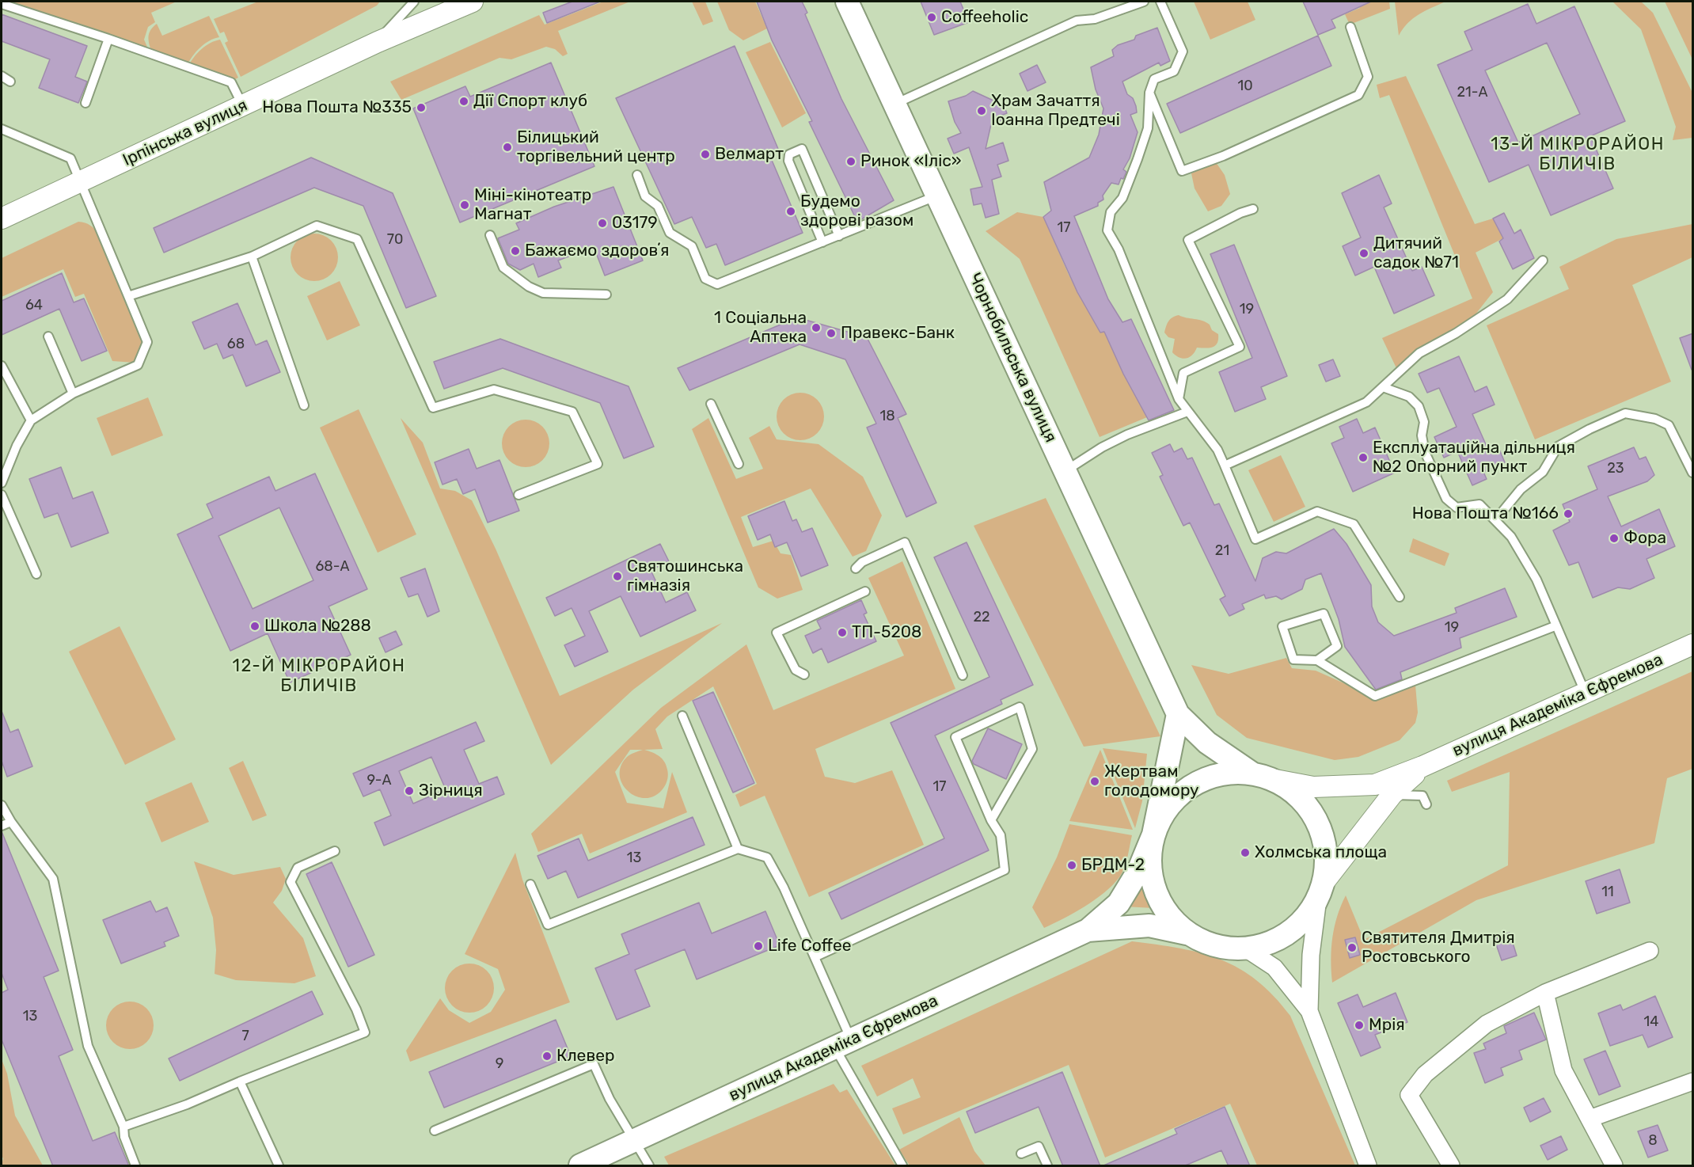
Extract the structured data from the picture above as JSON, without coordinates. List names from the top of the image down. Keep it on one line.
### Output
{"streets":{"main road":["Чорнобильська вулиця","вулиця Академіка Єфремова"],"street":["Ірпінська вулиця"]},"districts":["13-Й МІКРОРАЙОН БІЛИЧІВ","12-Й МІКРОРАЙОН БІЛИЧІВ"],"places":["Coffeeholic","Дії Спорт клуб","Нова Пошта №335","Храм Зачаття Іоанна Предтечі","Білицький торгівельний центр","Велмарт","Ринок «Іліс»","Міні-кінотеатр Магнат","Будемо здорові разом","03179","Бажаємо здоровʼя","Дитячий садок №71","1 Соціальна Аптека","Правекс-Банк","Експлуатаційна дільниця №2 Опорний пункт","Нова Пошта №166","Фора","Святошинська гімназія","Школа №288","ТП-5208","Жертвам голодомору","Зірниця","Холмська площа","БРДМ-2","Life Coffee","Святителя Дмитрія Ростовського","Мрія","Клевер"],"house_numbers":["10","21-А","17","70","64","19","68","18","23","21","68-А","22","19","9-А","17","13","11","13","14","7","9","8"]}
